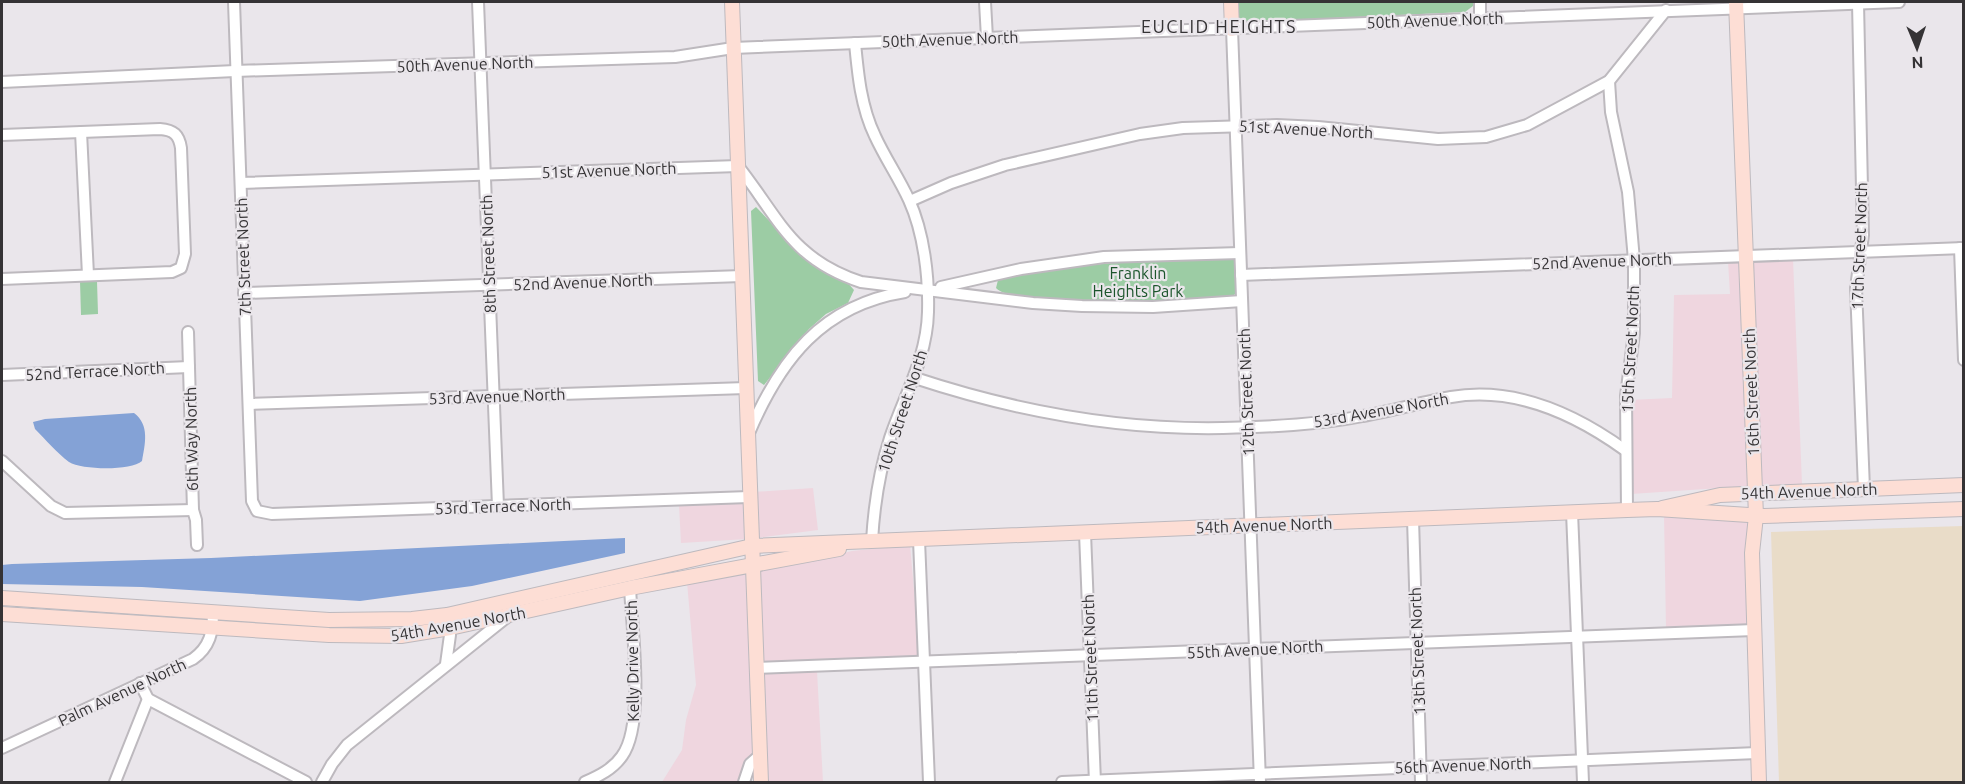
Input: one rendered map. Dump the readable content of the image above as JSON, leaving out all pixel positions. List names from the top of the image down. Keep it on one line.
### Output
{"streets":{"main road":["12th Street North","16th Street North","54th Avenue North"],"street":["50th Avenue North","51st Avenue North","17th Street North","8th Street North","7th Street North","52nd Avenue North","15th Street North","52nd Terrace North","53rd Avenue North","10th Street North","6th Way North","53rd Terrace North","55th Avenue North","13th Street North","11th Street North","Kelly Drive North","Palm Avenue North","56th Avenue North"]},"crossings":[["50th Avenue North","51st Avenue North"],["50th Avenue North","17th Street North"],["50th Avenue North","8th Street North"],["50th Avenue North","7th Street North"],["50th Avenue North","12th Street North"],["50th Avenue North","16th Street North"],["50th Avenue North","10th Street North"],["51st Avenue North","8th Street North"],["51st Avenue North","7th Street North"],["51st Avenue North","15th Street North"],["51st Avenue North","12th Street North"],["51st Avenue North","10th Street North"],["17th Street North","52nd Avenue North"],["17th Street North","54th Avenue North"],["8th Street North","52nd Avenue North"],["8th Street North","53rd Avenue North"],["8th Street North","53rd Terrace North"],["7th Street North","52nd Avenue North"],["7th Street North","53rd Avenue North"],["7th Street North","53rd Terrace North"],["52nd Avenue North","15th Street North"],["52nd Avenue North","12th Street North"],["52nd Avenue North","16th Street North"],["15th Street North","53rd Avenue North"],["15th Street North","54th Avenue North"],["52nd Terrace North","6th Way North"],["12th Street North","53rd Avenue North"],["12th Street North","54th Avenue North"],["12th Street North","55th Avenue North"],["12th Street North","56th Avenue North"],["16th Street North","54th Avenue North"],["16th Street North","55th Avenue North"],["16th Street North","56th Avenue North"],["53rd Avenue North","10th Street North"],["10th Street North","54th Avenue North"],["54th Avenue North","13th Street North"],["54th Avenue North","11th Street North"],["54th Avenue North","Kelly Drive North"],["54th Avenue North","Palm Avenue North"],["55th Avenue North","13th Street North"],["55th Avenue North","11th Street North"],["13th Street North","56th Avenue North"],["11th Street North","56th Avenue North"]],"districts":["EUCLID HEIGHTS"],"parks":["Franklin Heights Park"],"north":"bottom"}
